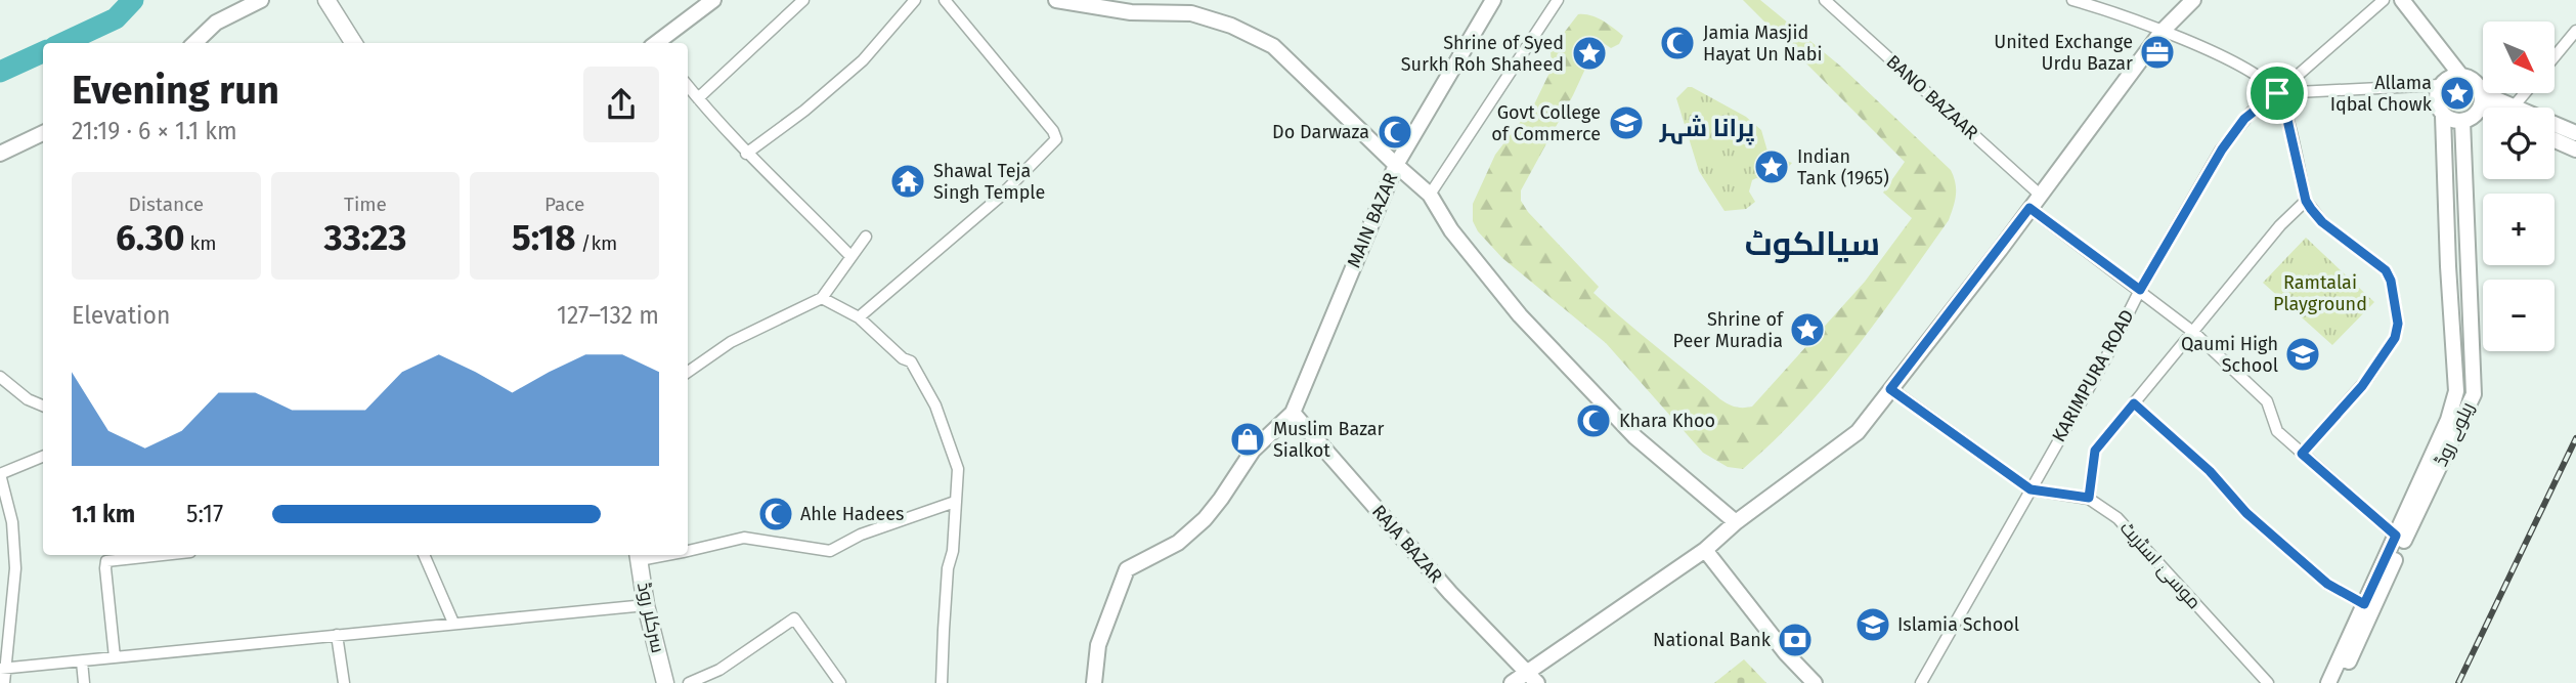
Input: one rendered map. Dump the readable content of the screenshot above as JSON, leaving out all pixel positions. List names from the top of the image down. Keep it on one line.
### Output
{"streets":{"main road":["سرکلر روڈ"],"street":["BANO BAZAAR","MAIN BAZAR","KARIMPURA ROAD","ریلوے روڈ","RAJA BAZAR","موسیٰ اسٹریٹ"]},"crossings":[["MAIN BAZAR","RAJA BAZAR"],["KARIMPURA ROAD","موسیٰ اسٹریٹ"]],"districts":["پرانا شہر","سیالکوٹ"],"parks":["Ramtalai Playground"],"places":{"mosque":["Jamia Masjid Hayat Un Nabi","Do Darwaza","Khara Khoo","Ahle Hadees"],"office":["United Exchange Urdu Bazar"],"place":["Shrine of Syed Surkh Roh Shaheed","Allama Iqbal Chowk","Indian Tank (1965)","Shrine of Peer Muradia"],"school or university":["Govt College of Commerce","Qaumi High School","Islamia School"],"temple":["Shawal Teja Singh Temple"],"shop":["Muslim Bazar Sialkot"],"bank":["National Bank"]},"north":"bottom right","page":{"map_buttons":["+","−"],"heading":["Evening run","21:19 · 6 × 1.1 km"],"stats":[["Distance","6.30 km"],["Time","33:23"],["Pace","5:18 /km"]],"chart":["Elevation","127–132 m"],"list":[{"name":"1.1 km","note":"5:17"}]}}
